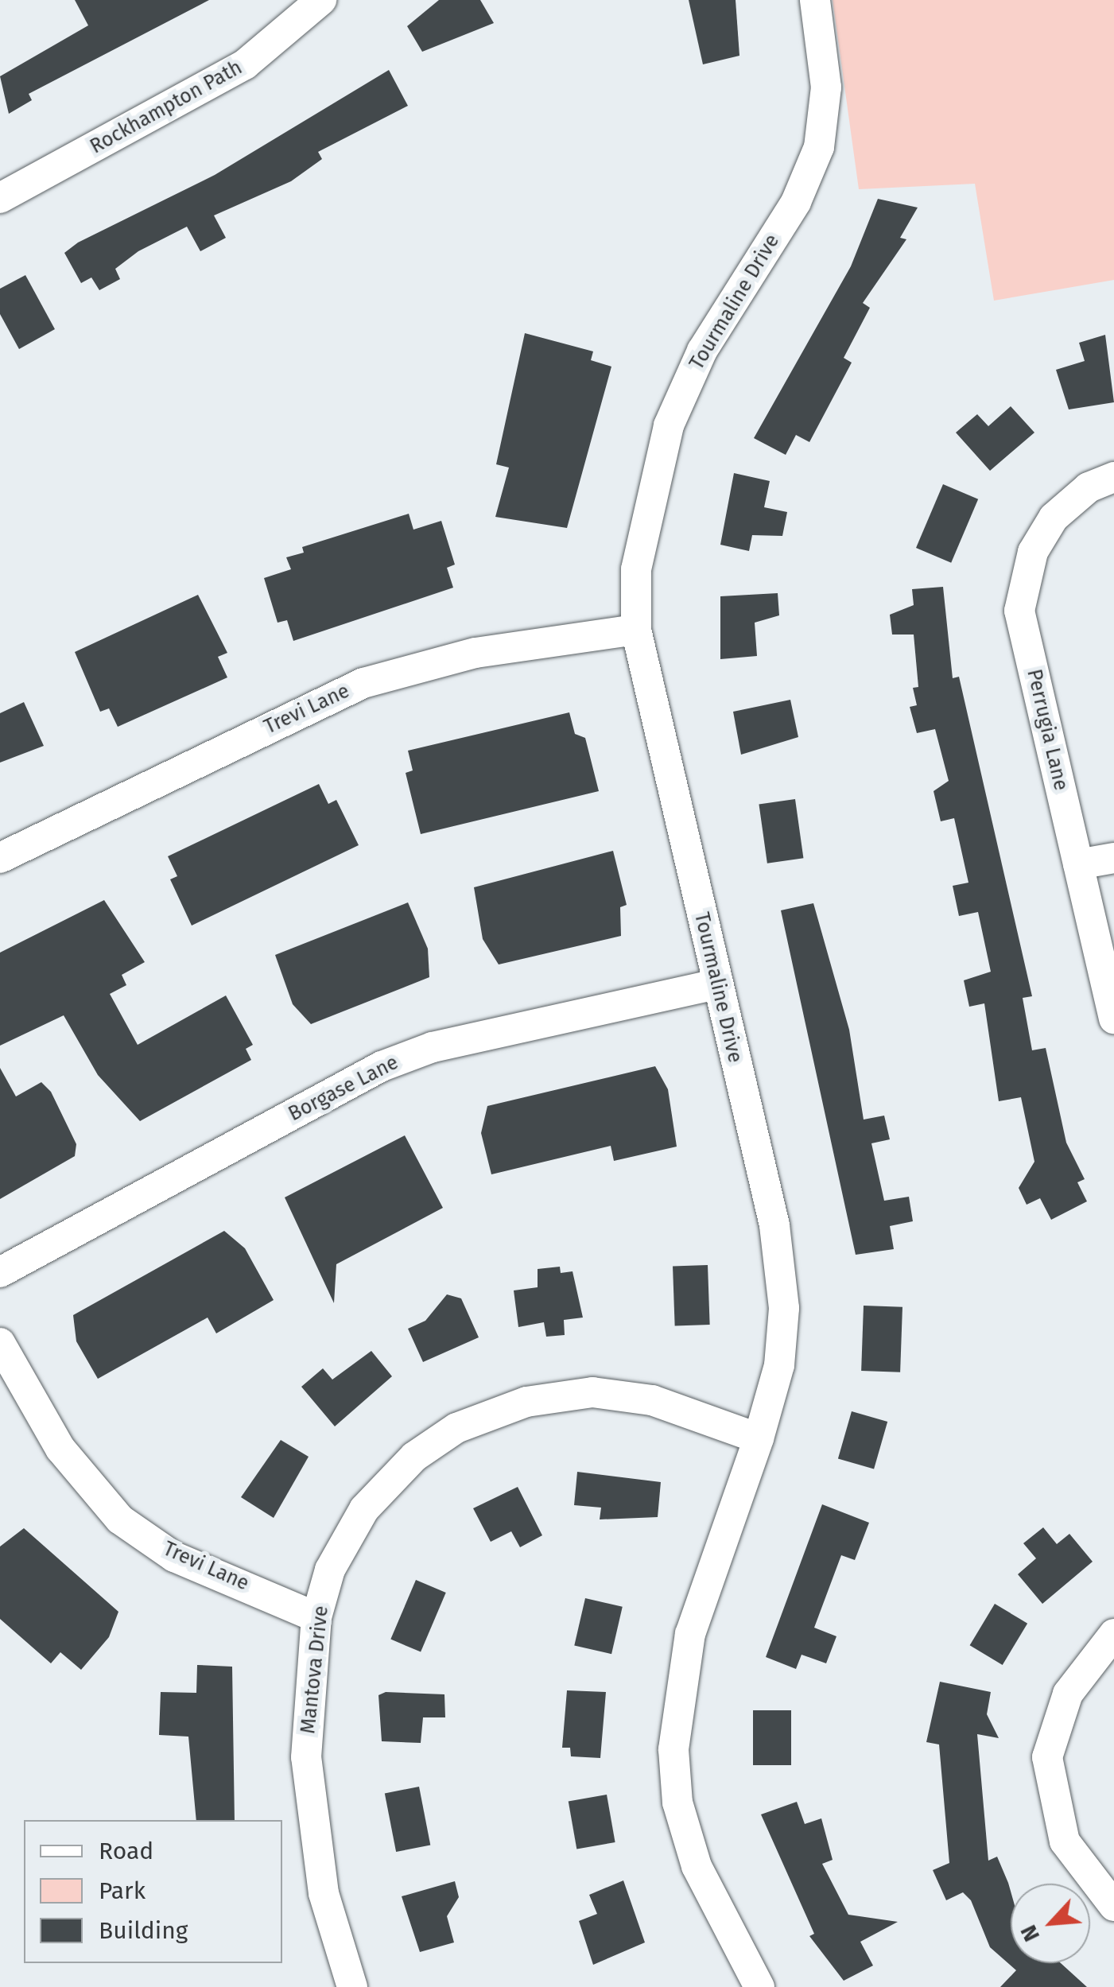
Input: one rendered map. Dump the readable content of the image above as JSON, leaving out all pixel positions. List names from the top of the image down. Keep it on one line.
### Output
{"streets":{"street":["Rockhampton Path","Tourmaline Drive","Trevi Lane","Perrugia Lane","Borgase Lane","Mantova Drive"]},"crossings":[["Tourmaline Drive","Trevi Lane"],["Tourmaline Drive","Borgase Lane"],["Tourmaline Drive","Mantova Drive"],["Trevi Lane","Mantova Drive"]],"legend":["Road","Park","Building"],"north":"bottom left"}
